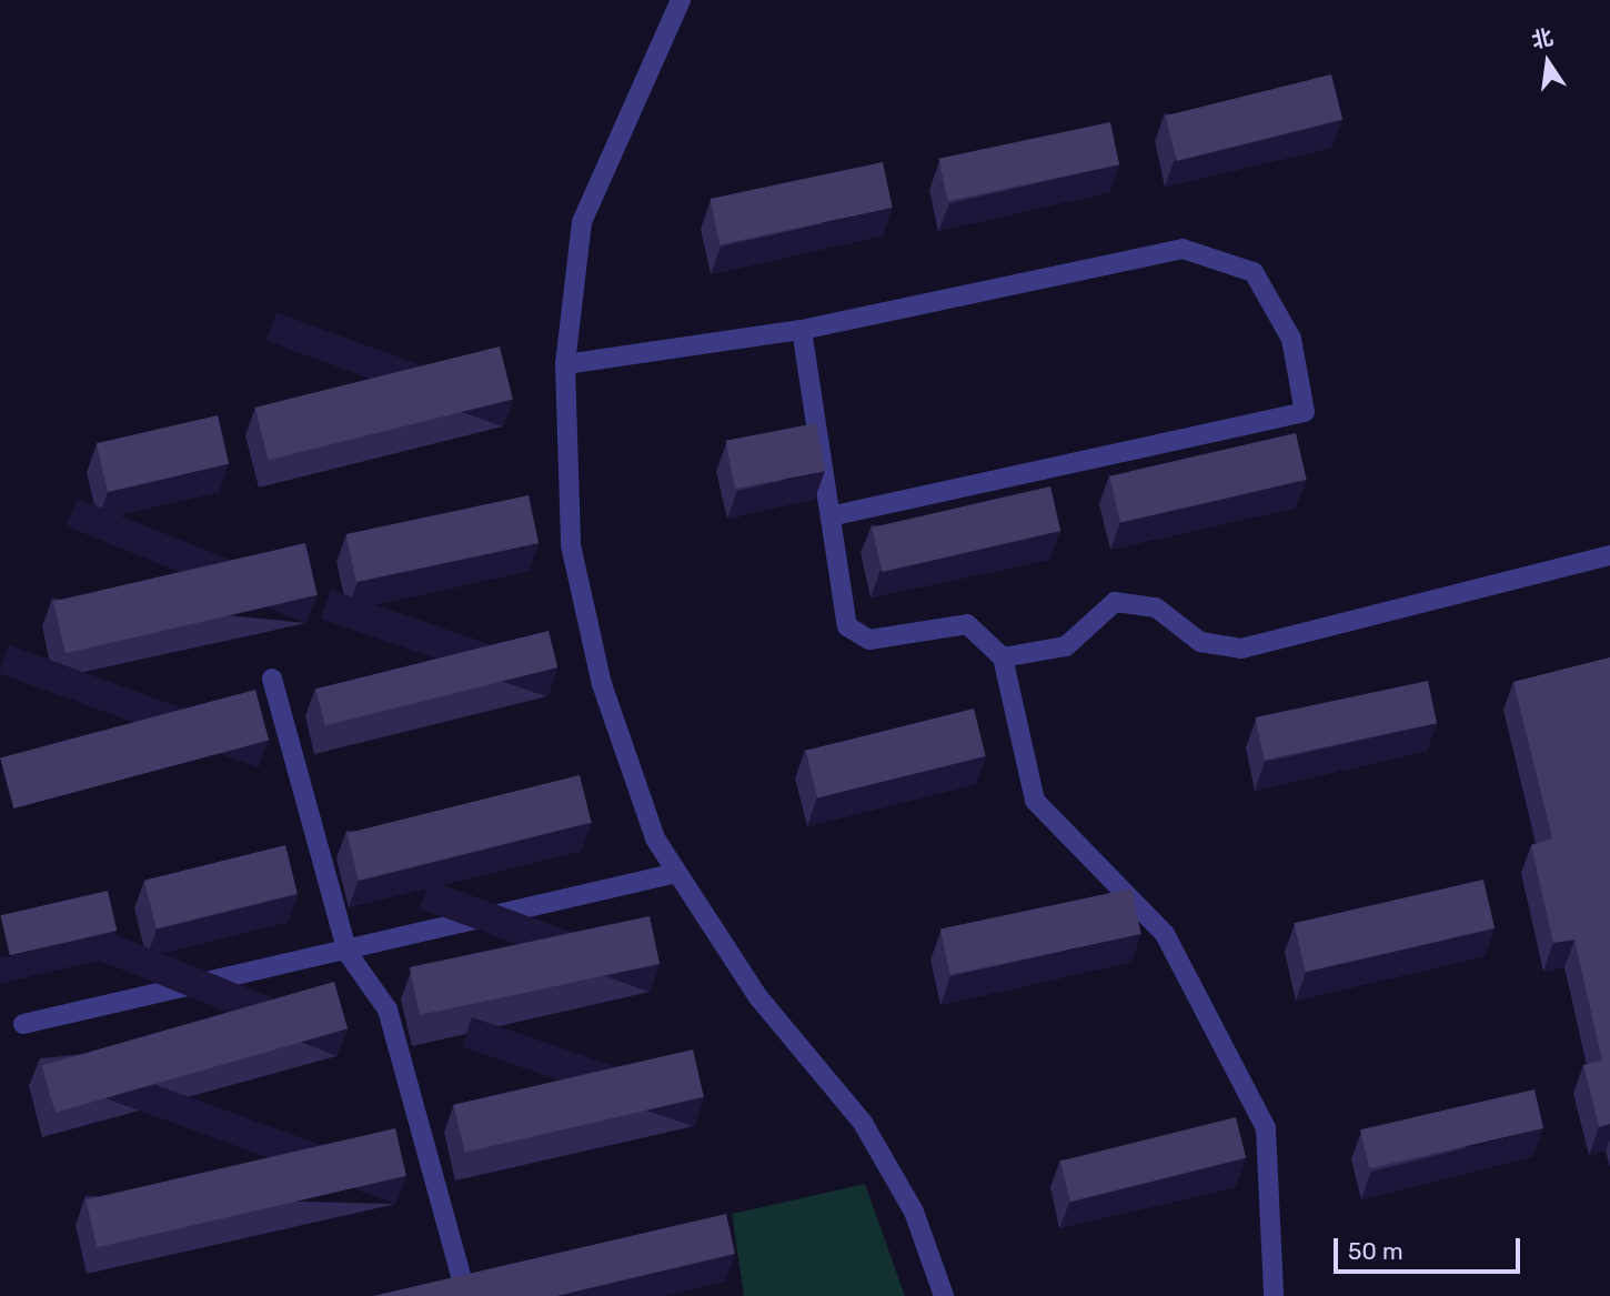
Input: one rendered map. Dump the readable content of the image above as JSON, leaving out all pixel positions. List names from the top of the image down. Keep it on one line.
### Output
{"scale_bar":"50 m","north":"top"}
